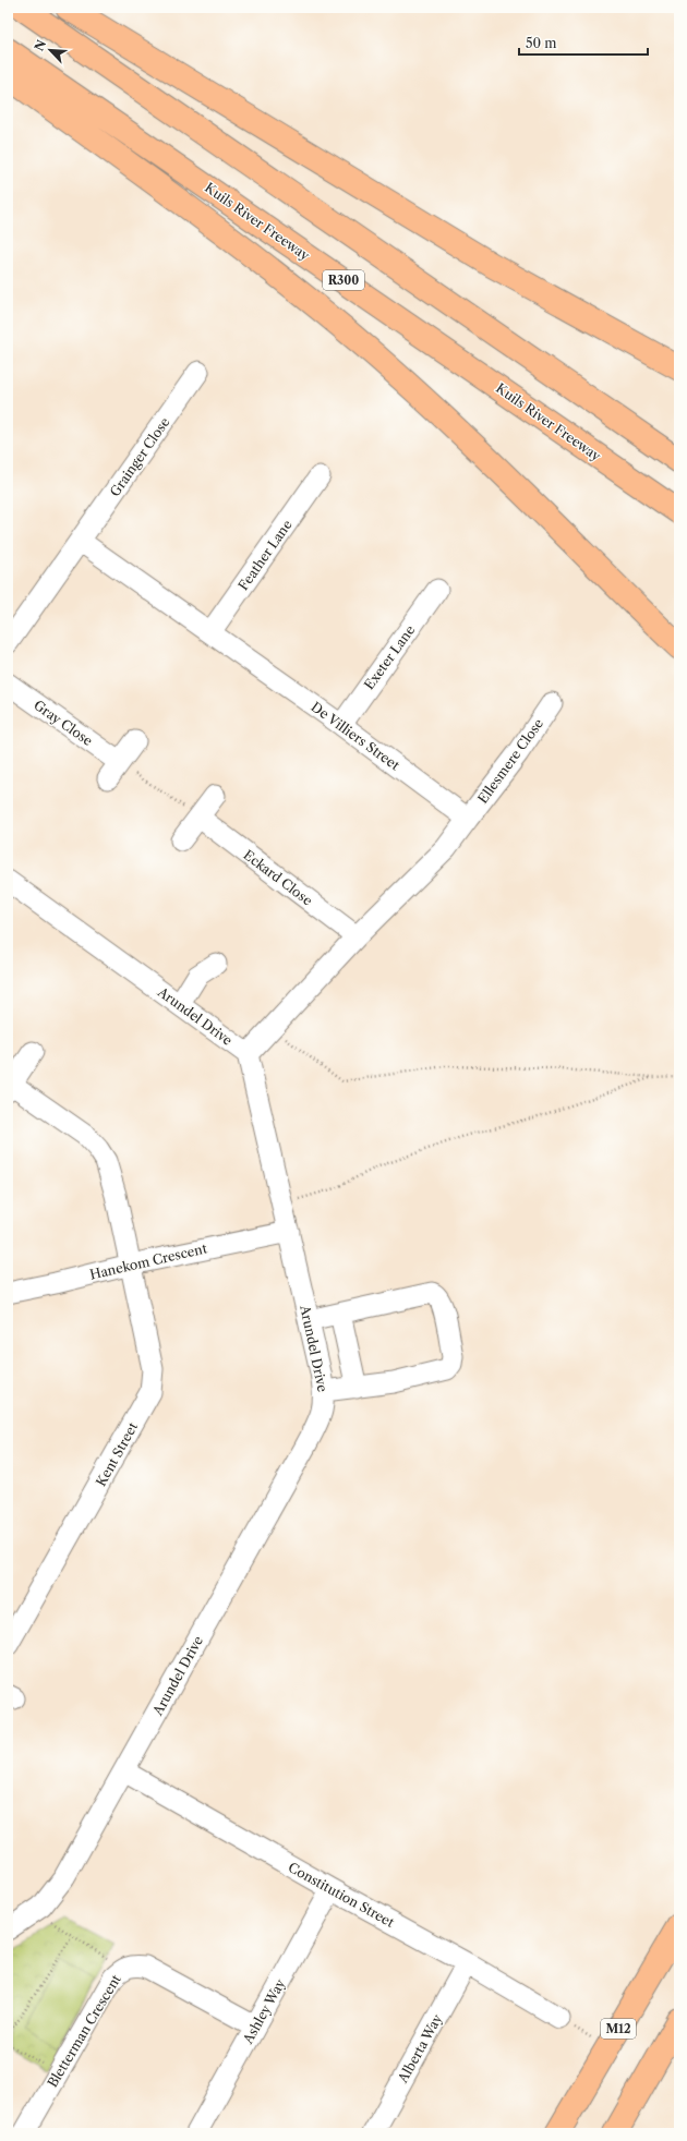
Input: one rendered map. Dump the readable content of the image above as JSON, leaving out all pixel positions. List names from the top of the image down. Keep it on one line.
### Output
{"streets":{"main road":["Kuils River Freeway","R300","M12"],"street":["Grainger Close","Feather Lane","Exeter Lane","Gray Close","De Villiers Street","Ellesmere Close","Eckard Close","Arundel Drive","Hanekom Crescent","Kent Street","Constitution Street","Ashley Way","Bletterman Crescent","Alberta Way"]},"crossings":[["Grainger Close","De Villiers Street"],["Feather Lane","De Villiers Street"],["Exeter Lane","De Villiers Street"],["De Villiers Street","Ellesmere Close"],["Arundel Drive","Hanekom Crescent"],["Arundel Drive","Constitution Street"],["Hanekom Crescent","Kent Street"],["Constitution Street","Ashley Way"],["Constitution Street","Alberta Way"],["Ashley Way","Bletterman Crescent"]],"scale_bar":"50 m","north":"top left"}
